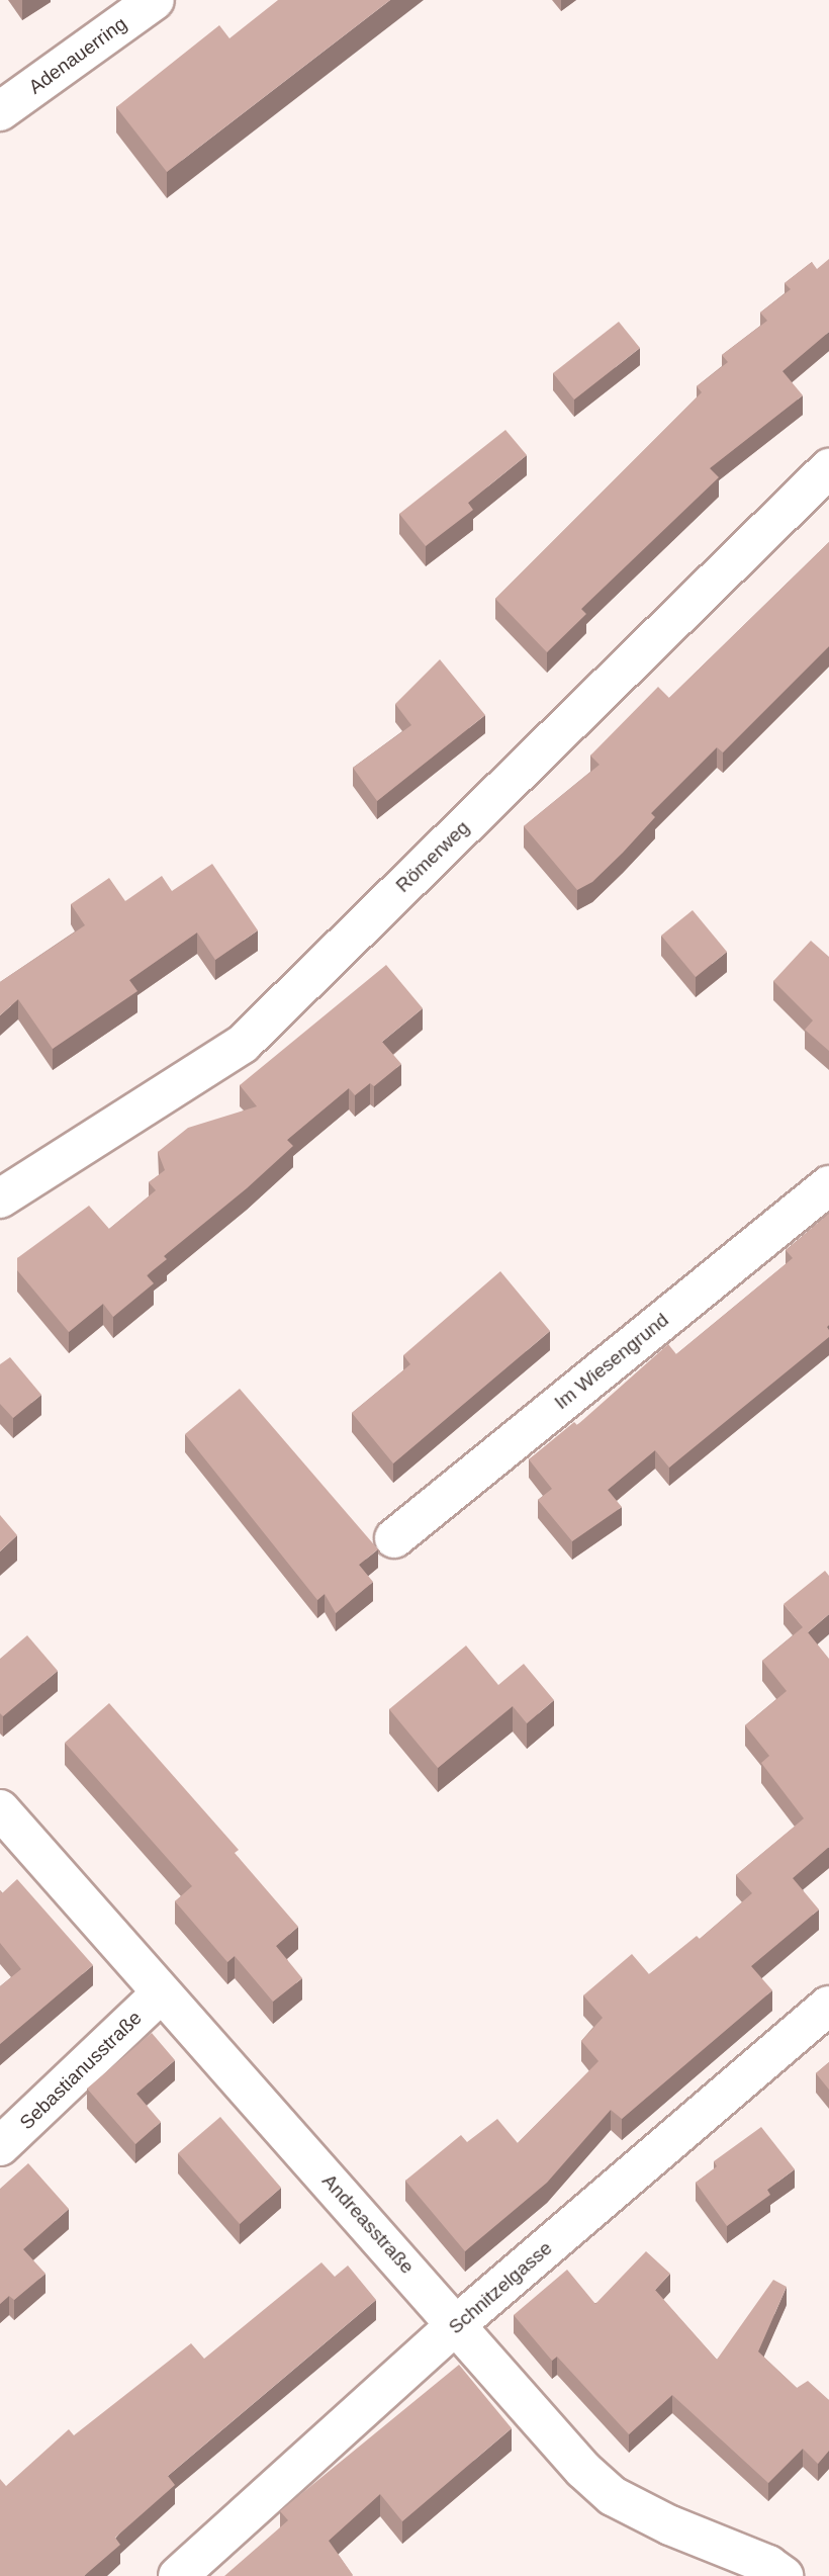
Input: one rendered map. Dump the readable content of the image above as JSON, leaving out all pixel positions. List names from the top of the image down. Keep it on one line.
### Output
{"streets":{"street":["Adenauerring","Römerweg","Im Wiesengrund","Sebastianusstraße","Andreasstraße","Schnitzelgasse"]},"crossings":[["Sebastianusstraße","Andreasstraße"],["Andreasstraße","Schnitzelgasse"]]}
